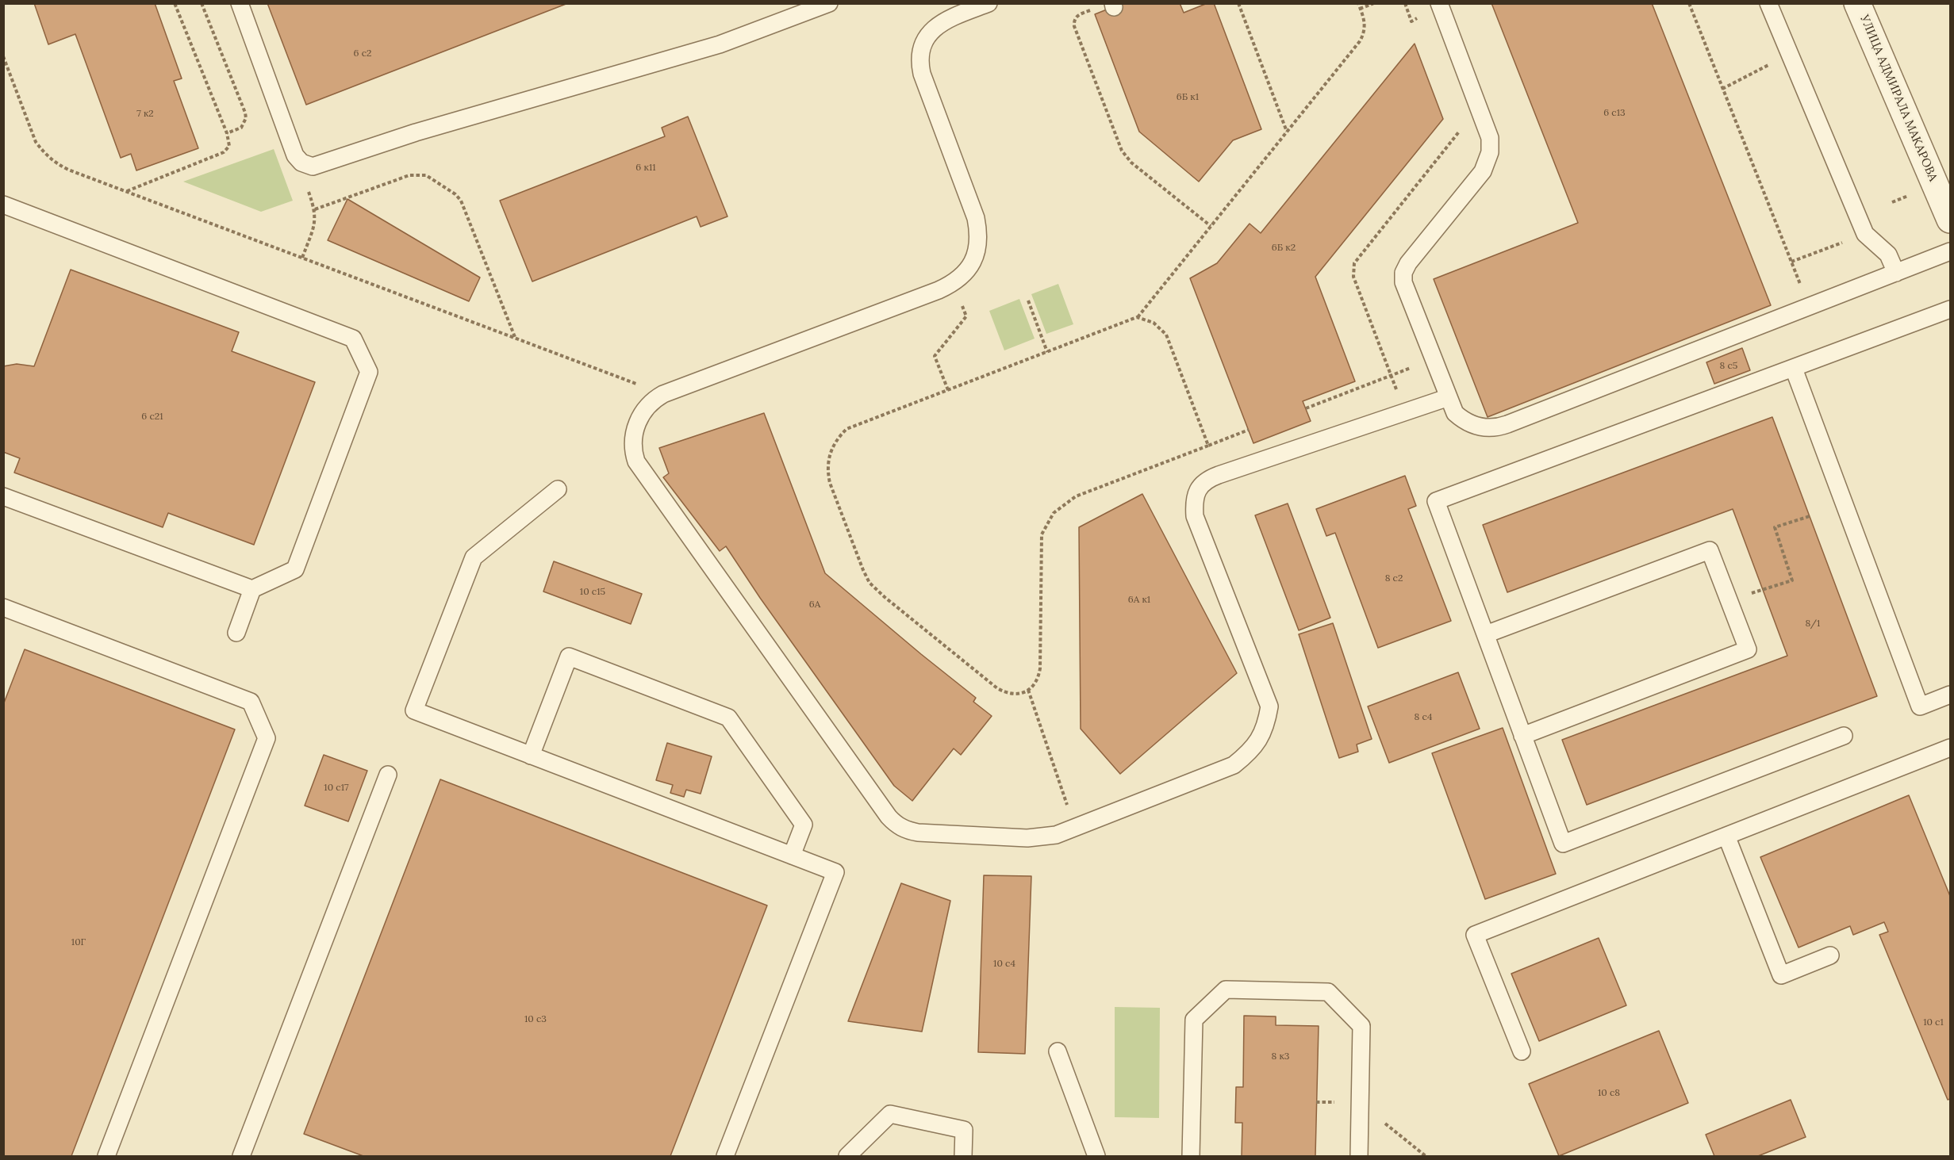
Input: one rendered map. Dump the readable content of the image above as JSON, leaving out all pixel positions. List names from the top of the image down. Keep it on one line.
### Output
{"streets":{"street":["УЛИЦА АДМИРАЛА МАКАРОВА"]},"house_numbers":["6 с2","6Б к1","6 с13","7 к2","6 к11","6Б к2","8 с5","6 с21","8 с2","10 с15","6А к1","6А","8/1","8 с4","10 с17","10Г","10 с4","10 с3","10 с1","8 к3","10 с8"]}
